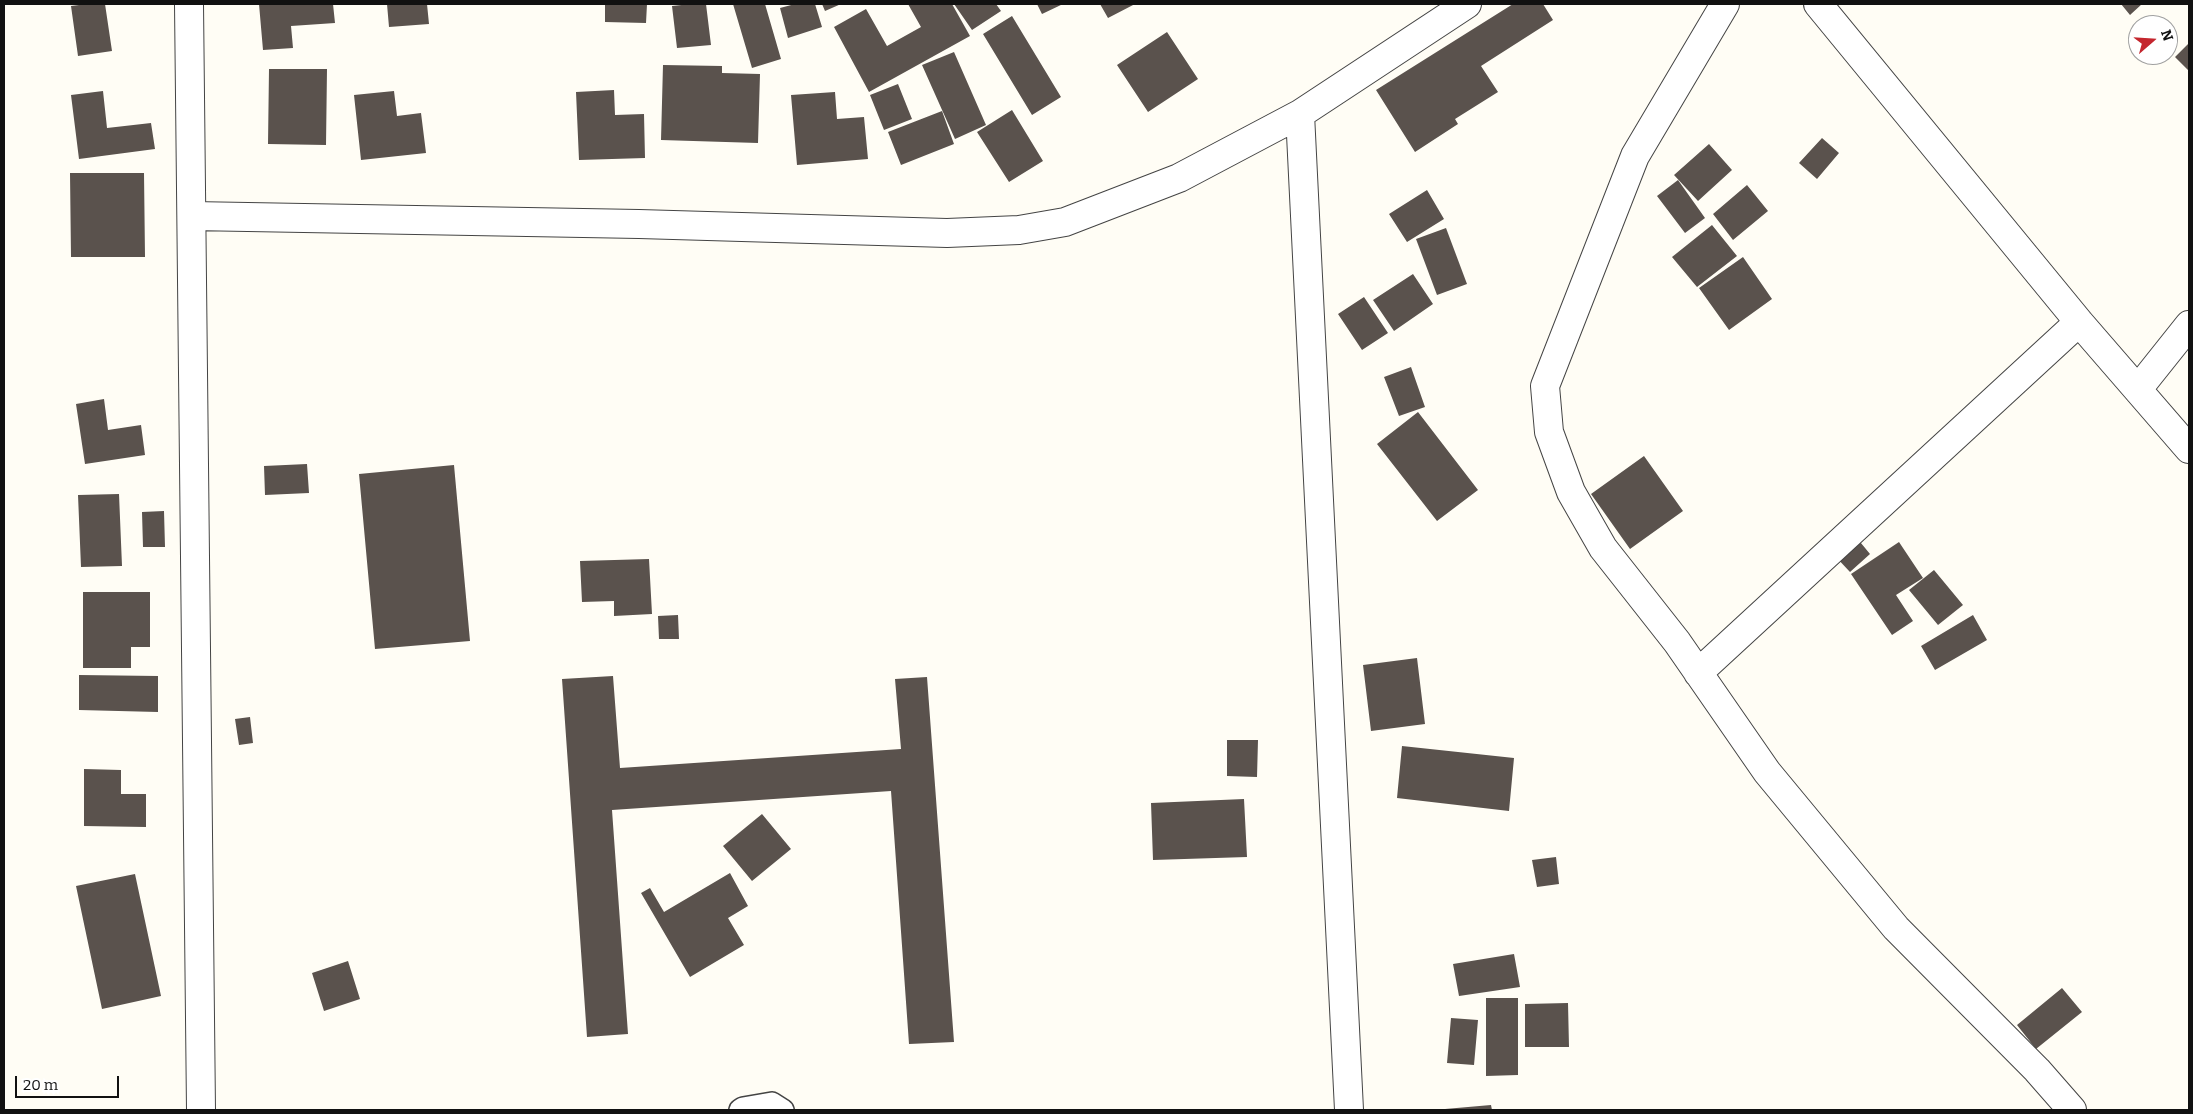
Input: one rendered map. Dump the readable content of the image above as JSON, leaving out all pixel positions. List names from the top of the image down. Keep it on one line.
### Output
{"scale_bar":"20 m","north":"right"}
